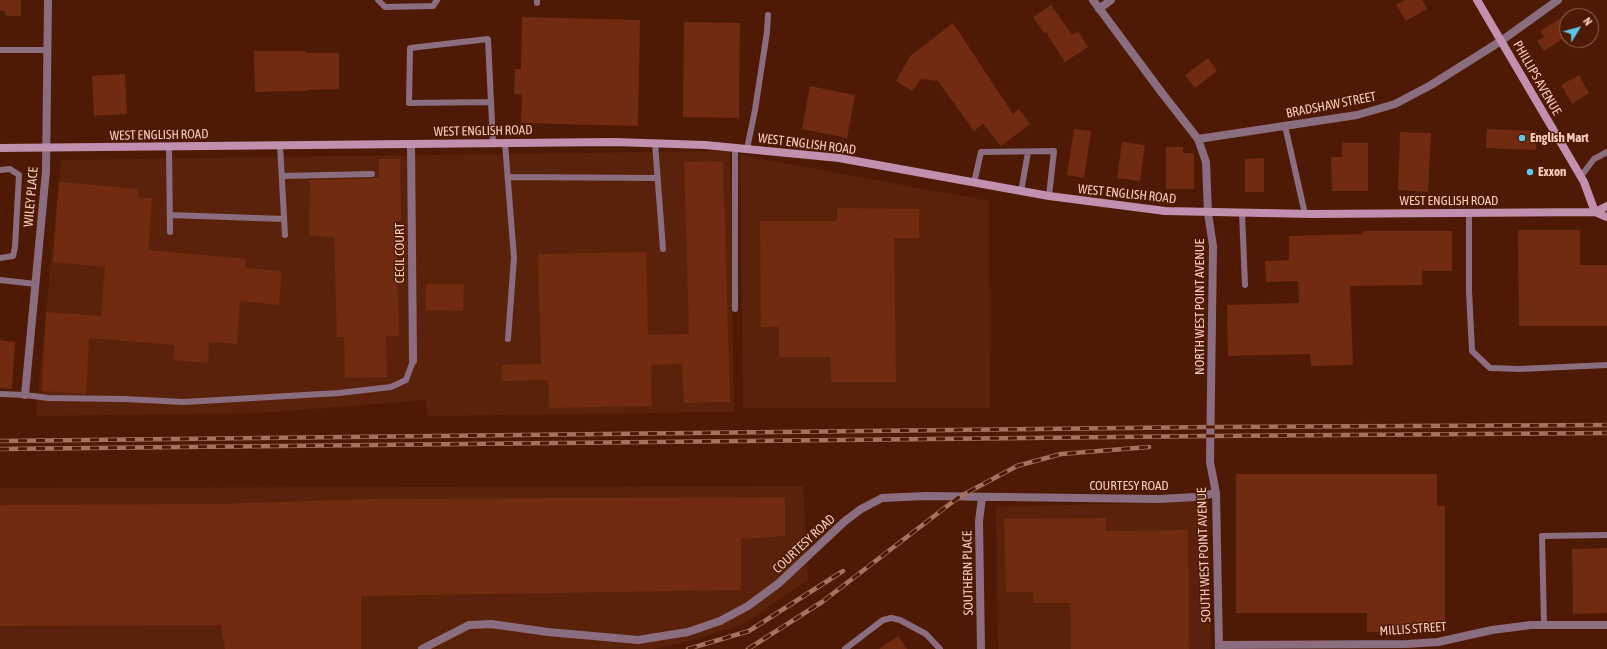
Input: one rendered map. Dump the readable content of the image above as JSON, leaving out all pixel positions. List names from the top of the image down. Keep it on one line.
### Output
{"streets":{"main road":["PHILLIPS AVENUE","WEST ENGLISH ROAD"],"street":["BRADSHAW STREET","WILEY PLACE","CECIL COURT","NORTH WEST POINT AVENUE","COURTESY ROAD","SOUTH WEST POINT AVENUE","SOUTHERN PLACE","MILLIS STREET"]},"crossings":[["PHILLIPS AVENUE","BRADSHAW STREET"],["PHILLIPS AVENUE","WEST ENGLISH ROAD"],["BRADSHAW STREET","NORTH WEST POINT AVENUE"],["WEST ENGLISH ROAD","WILEY PLACE"],["WEST ENGLISH ROAD","CECIL COURT"],["WEST ENGLISH ROAD","NORTH WEST POINT AVENUE"],["NORTH WEST POINT AVENUE","SOUTH WEST POINT AVENUE"],["COURTESY ROAD","SOUTH WEST POINT AVENUE"],["COURTESY ROAD","SOUTHERN PLACE"],["SOUTH WEST POINT AVENUE","MILLIS STREET"]],"places":["English Mart","Exxon"],"north":"top right"}
